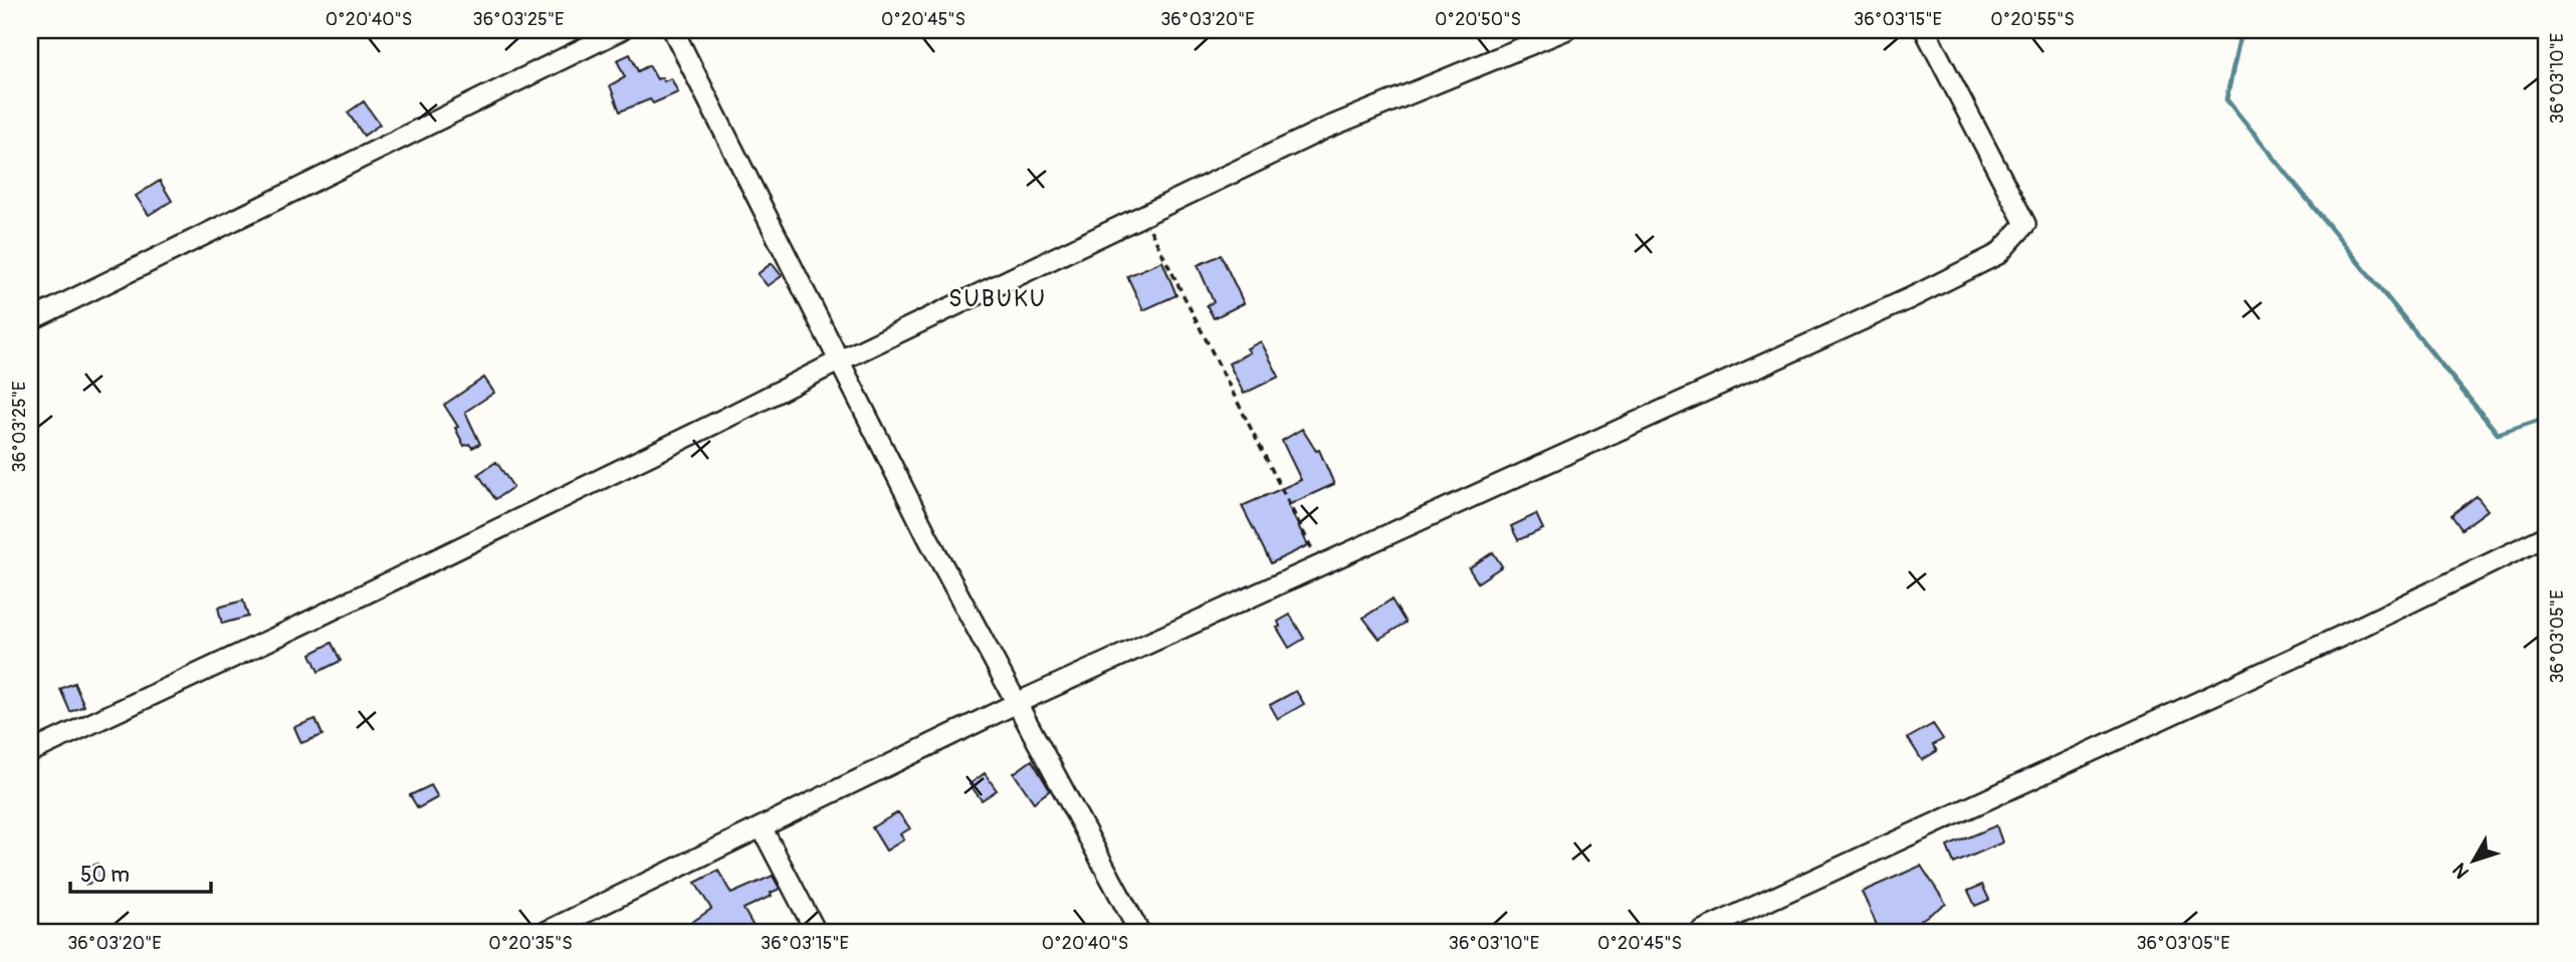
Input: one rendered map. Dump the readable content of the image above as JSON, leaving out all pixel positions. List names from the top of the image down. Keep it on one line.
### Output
{"districts":["SUBUKU"],"scale_bar":"50 m","north":"bottom left","coordinates":["0°20'40\"S","36°03'25\"E","0°20'45\"S","36°03'20\"E","0°20'50\"S","36°03'15\"E","0°20'55\"S","36°03'10\"E","36°03'05\"E","0°20'35\"S"]}
